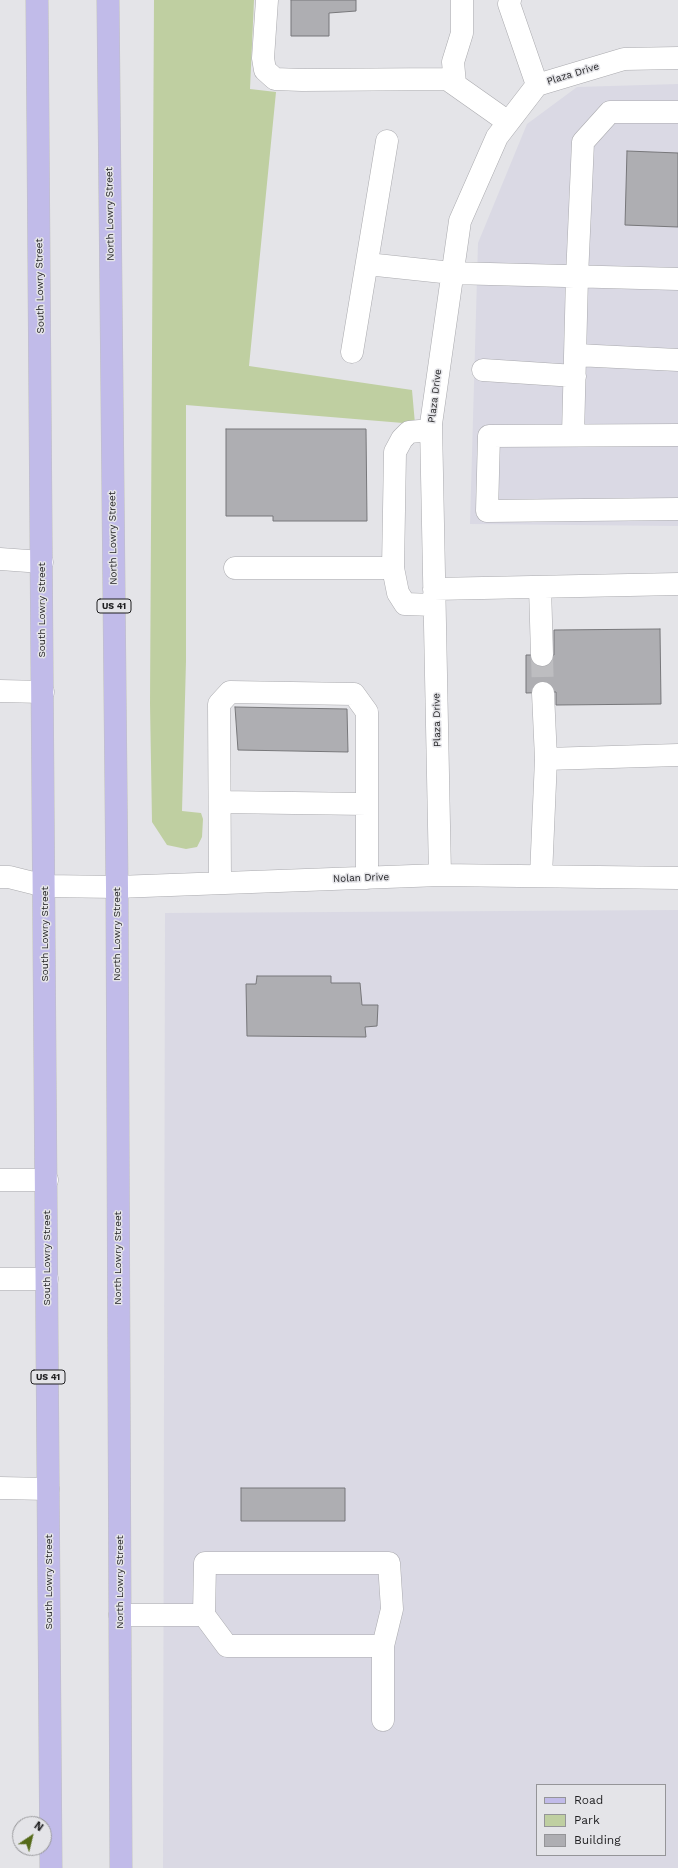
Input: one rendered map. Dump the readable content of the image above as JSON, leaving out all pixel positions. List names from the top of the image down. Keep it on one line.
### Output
{"streets":{"main road":["North Lowry Street","South Lowry Street","US 41"],"street":["Plaza Drive","Nolan Drive"]},"crossings":[["Plaza Drive","Nolan Drive"],["North Lowry Street","Nolan Drive"],["South Lowry Street","Nolan Drive"]],"legend":["Road","Park","Building"],"north":"top right"}
